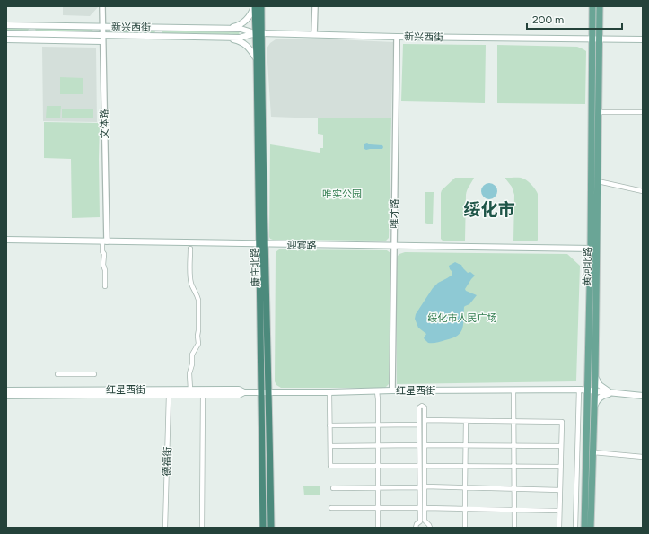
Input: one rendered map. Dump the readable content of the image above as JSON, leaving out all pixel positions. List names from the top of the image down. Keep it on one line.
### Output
{"streets":{"highway":["康庄北路"],"main road":["新兴西街","迎宾路","黄河北路","红星西街"],"street":["文体路","唯才路","德福街"]},"crossings":[["新兴西街","文体路"],["新兴西街","唯才路"],["新兴西街","黄河北路"],["新兴西街","康庄北路"],["文体路","迎宾路"],["唯才路","迎宾路"],["唯才路","红星西街"],["迎宾路","黄河北路"],["迎宾路","康庄北路"],["黄河北路","红星西街"],["康庄北路","红星西街"],["红星西街","德福街"]],"districts":["绥化市"],"parks":["唯实公园","绥化市人民广场"],"scale_bar":"200 m"}
